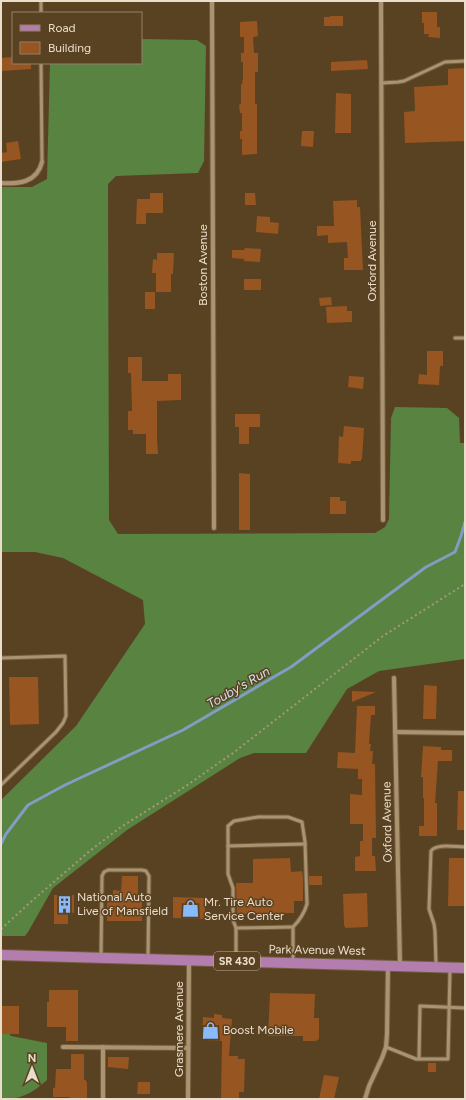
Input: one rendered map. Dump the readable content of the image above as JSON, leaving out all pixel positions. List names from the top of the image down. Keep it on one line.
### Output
{"streets":{"main road":["Park Avenue West","SR 430"],"street":["Oxford Avenue","Boston Avenue","Grasmere Avenue"]},"crossings":[["Oxford Avenue","Park Avenue West"],["Park Avenue West","Grasmere Avenue"]],"water":["Touby's Run"],"places":{"building":["National Auto Live of Mansfield"],"shop":["Mr. Tire Auto Service Center","Boost Mobile"]},"legend":["Road","Building"],"north":"top"}
